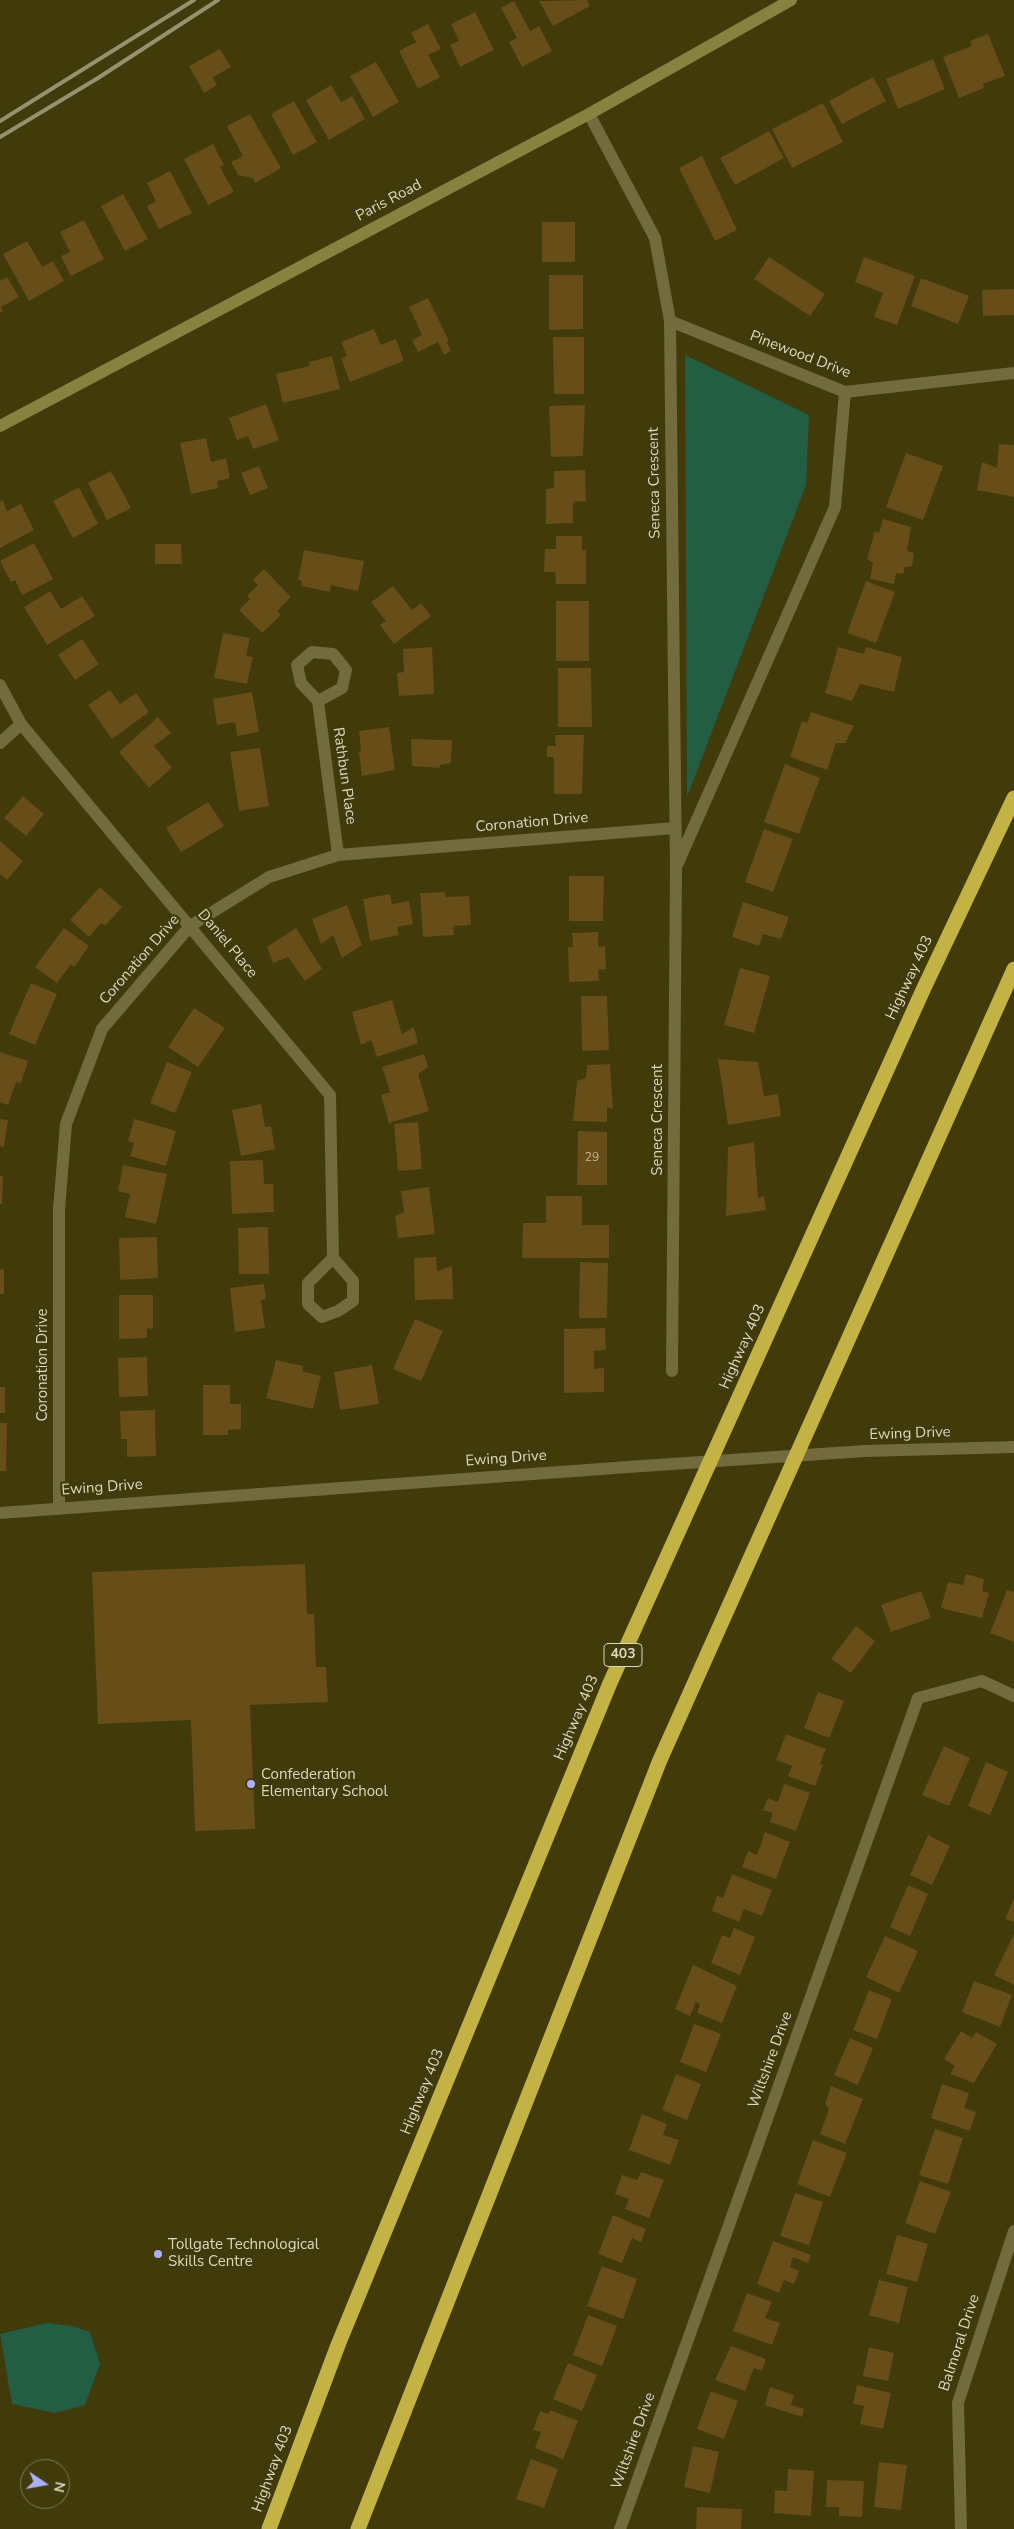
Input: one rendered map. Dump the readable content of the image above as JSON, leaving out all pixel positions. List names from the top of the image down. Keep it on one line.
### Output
{"streets":{"highway":["Highway 403","403"],"main road":["Paris Road"],"street":["Pinewood Drive","Seneca Crescent","Rathbun Place","Coronation Drive","Daniel Place","Ewing Drive","Wiltshire Drive","Balmoral Drive"]},"crossings":[["Paris Road","Seneca Crescent"],["Pinewood Drive","Seneca Crescent"],["Seneca Crescent","Coronation Drive"],["Rathbun Place","Coronation Drive"],["Coronation Drive","Daniel Place"],["Coronation Drive","Ewing Drive"]],"places":["Confederation Elementary School","Tollgate Technological Skills Centre"],"house_numbers":["29"],"north":"right"}
